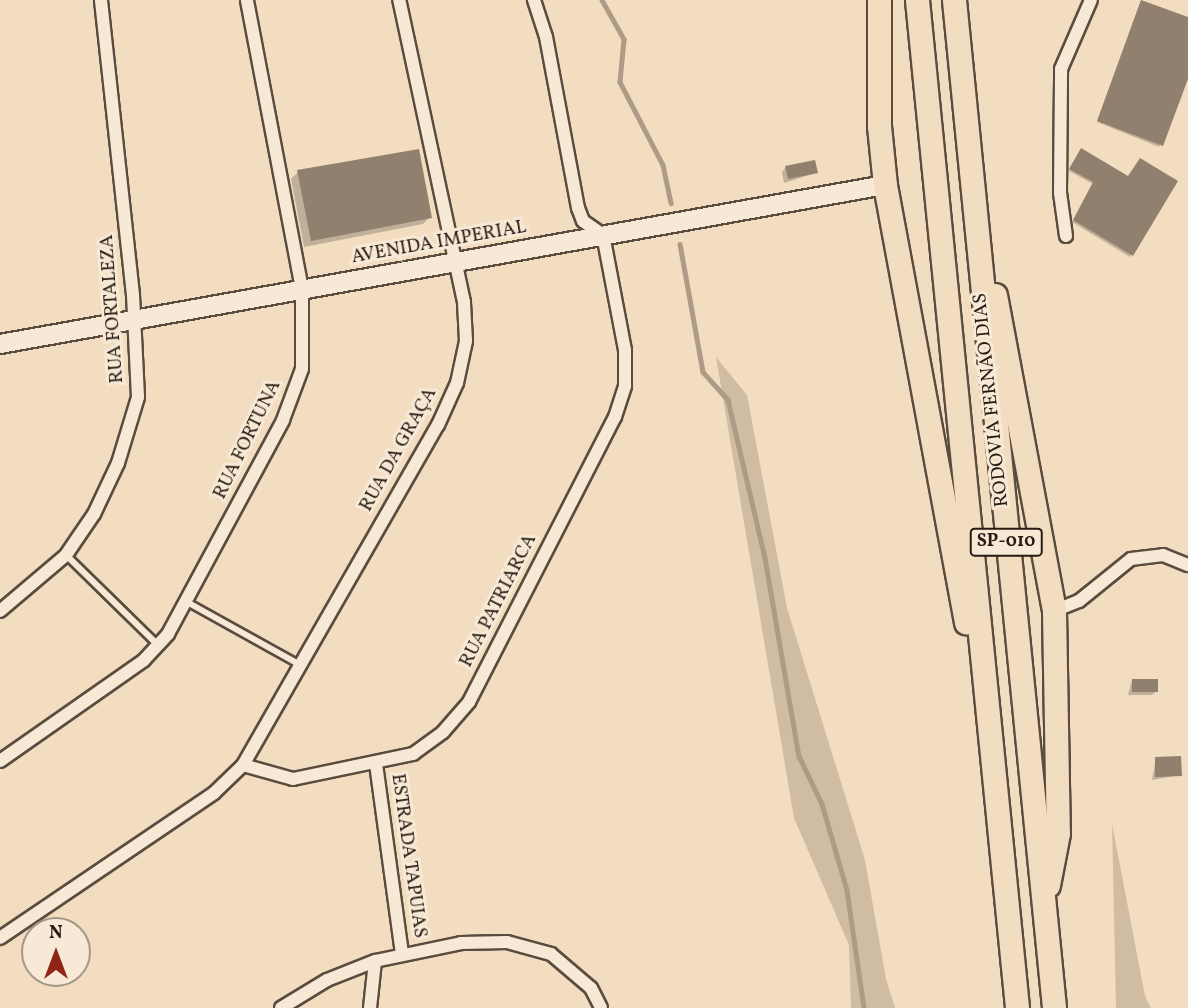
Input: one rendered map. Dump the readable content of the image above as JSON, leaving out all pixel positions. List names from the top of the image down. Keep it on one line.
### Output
{"streets":{"highway":["RODOVIA FERNÃO DIAS","SP-010"],"main road":["AVENIDA IMPERIAL"],"street":["RUA FORTALEZA","RUA FORTUNA","RUA DA GRAÇA","RUA PATRIARCA","ESTRADA TAPUIAS"]},"crossings":[["AVENIDA IMPERIAL","RUA FORTALEZA"],["AVENIDA IMPERIAL","RUA FORTUNA"],["AVENIDA IMPERIAL","RUA DA GRAÇA"],["AVENIDA IMPERIAL","RUA PATRIARCA"],["RUA DA GRAÇA","RUA PATRIARCA"],["RUA PATRIARCA","ESTRADA TAPUIAS"]],"north":"top"}
